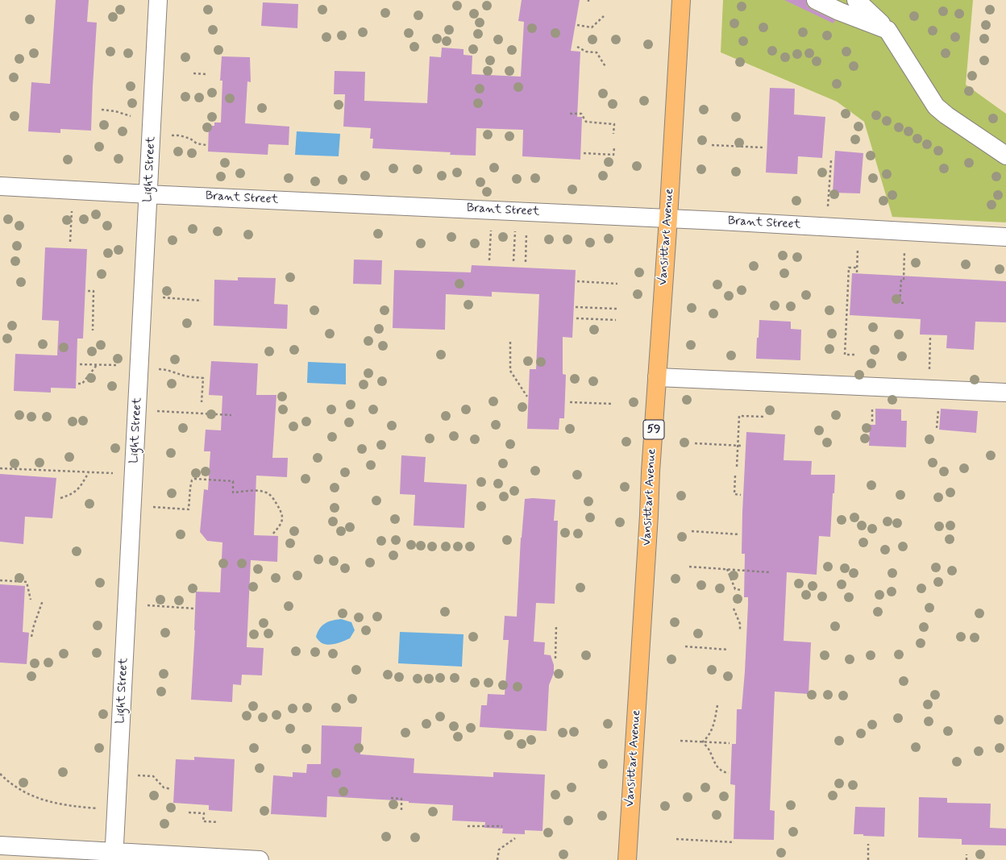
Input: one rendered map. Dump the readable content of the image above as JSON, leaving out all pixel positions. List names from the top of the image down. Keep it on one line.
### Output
{"streets":{"main road":["Vansittart Avenue","59"],"street":["Light Street","Brant Street"]},"crossings":[["Light Street","Brant Street"],["Brant Street","Vansittart Avenue"]]}
